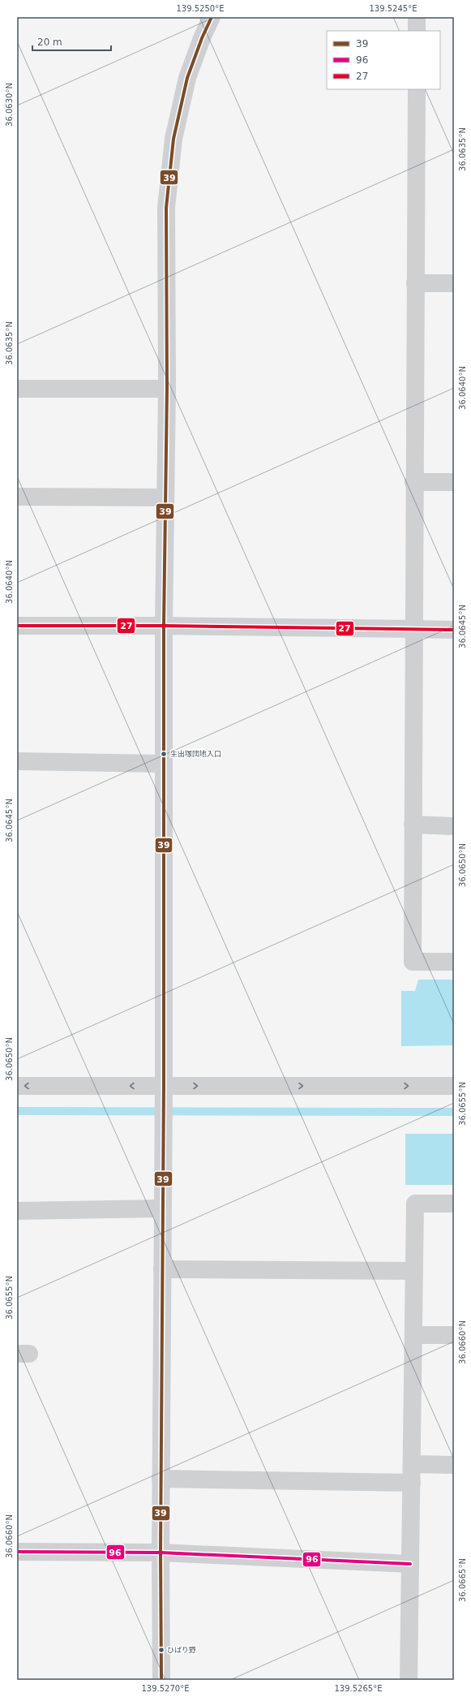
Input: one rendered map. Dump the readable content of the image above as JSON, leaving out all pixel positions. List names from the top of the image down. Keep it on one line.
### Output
{"places":["生出塚団地入口","ひばり野"],"lines":["transit line 39","transit line 27","transit line 96"],"legend":["39","96","27"],"scale_bar":"20 m","coordinates":["139.5250°E","139.5245°E","36.0630°N","36.0635°N","36.0640°N","36.0645°N","36.0650°N","36.0655°N","36.0660°N","36.0665°N","139.5270°E","139.5265°E"]}
